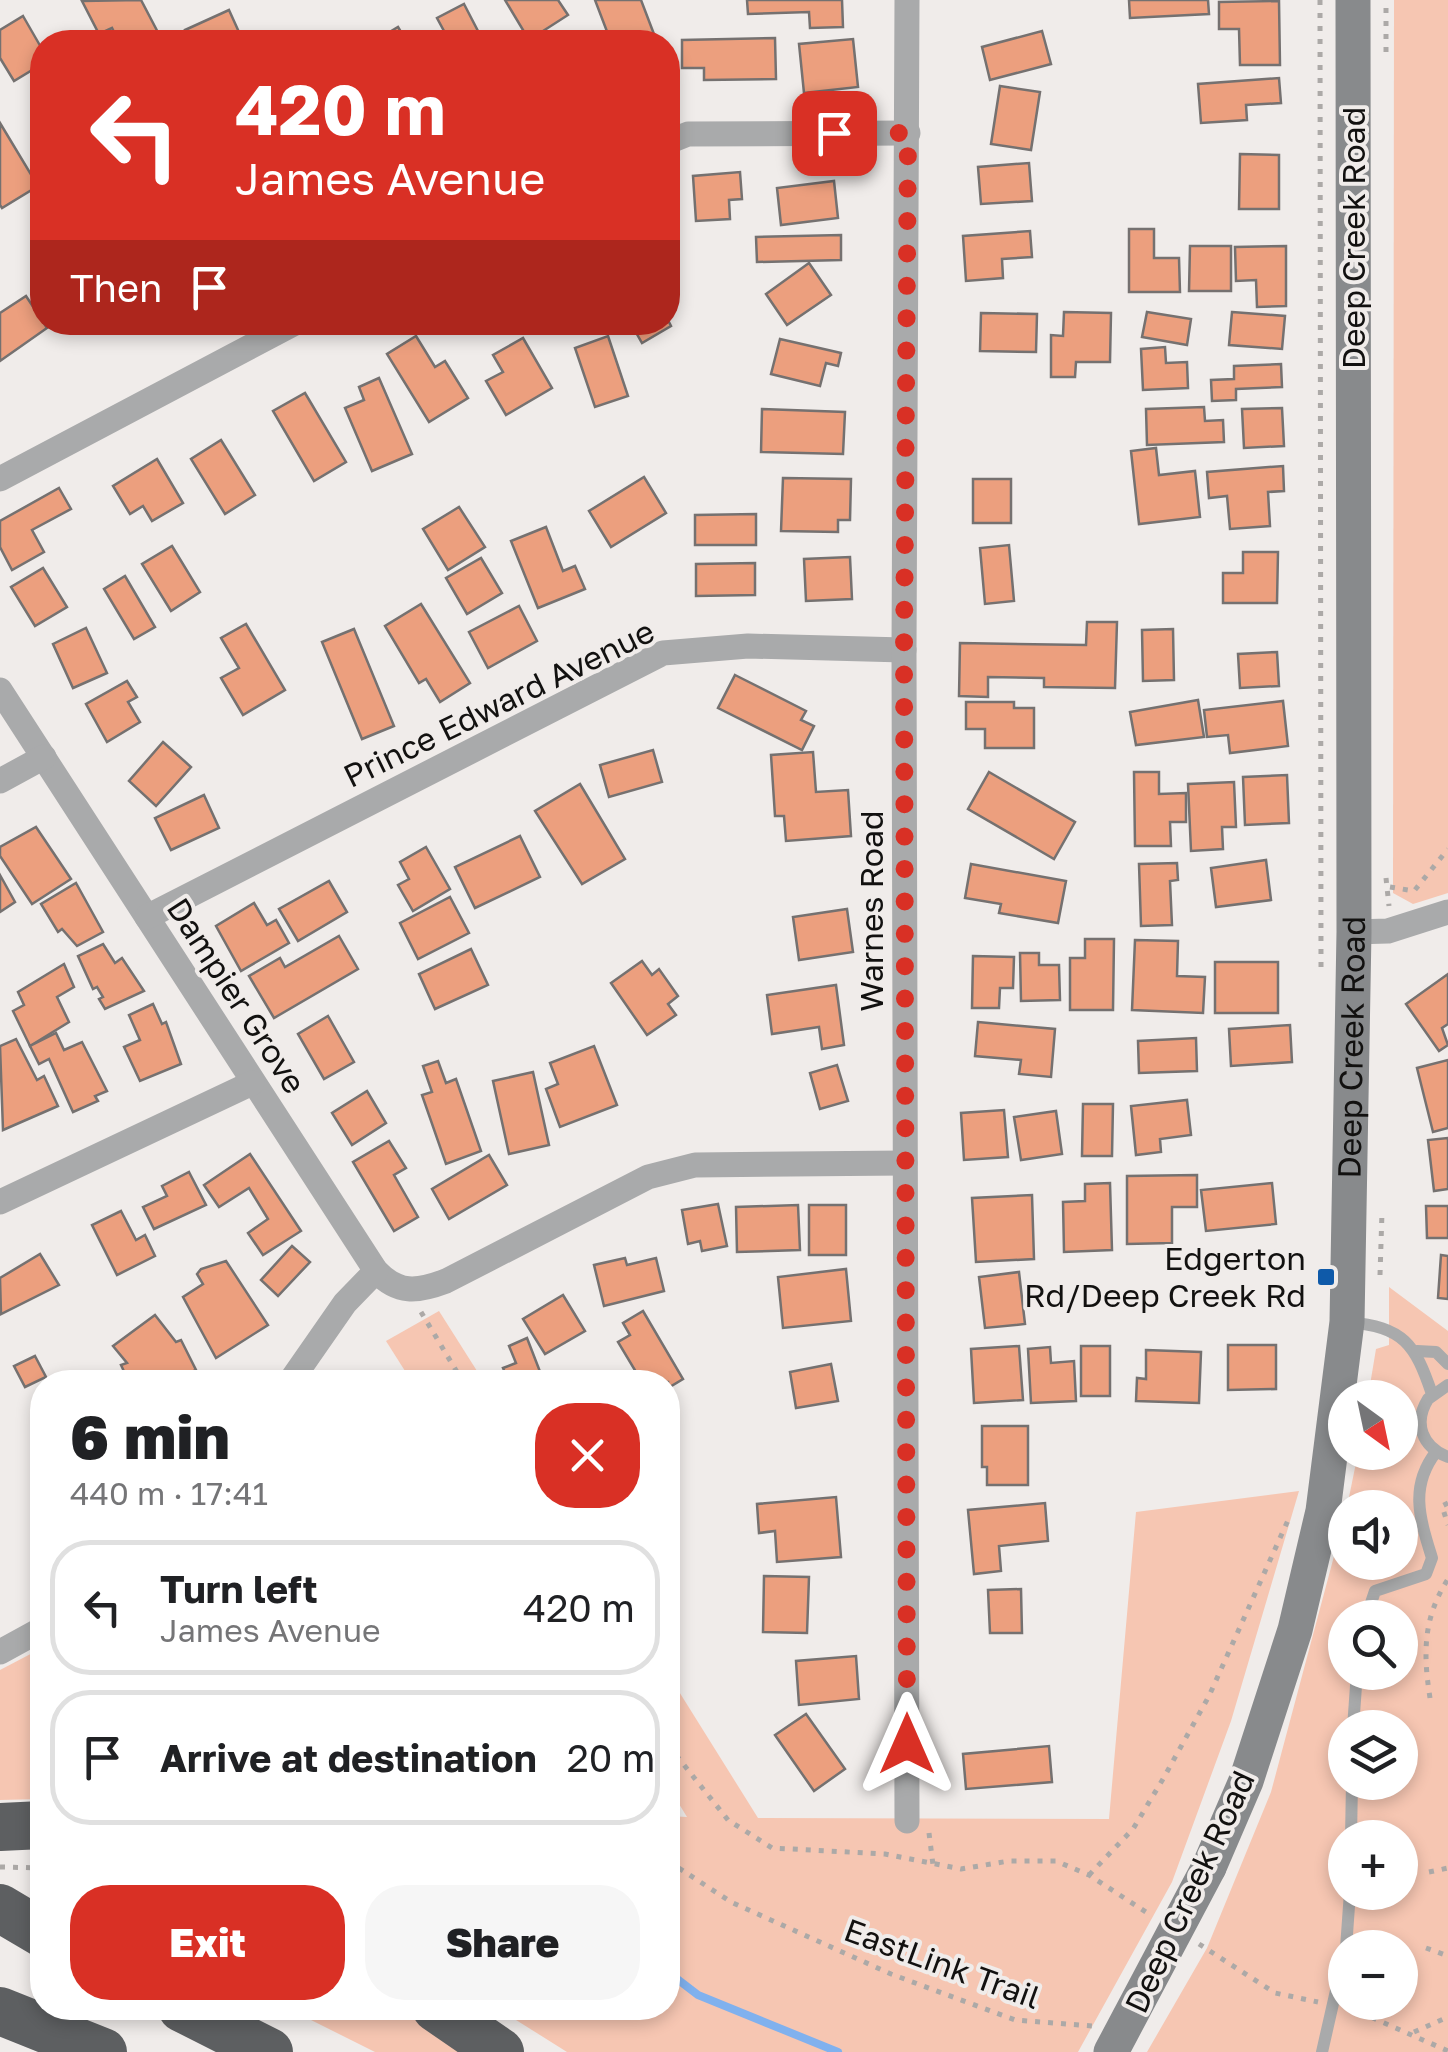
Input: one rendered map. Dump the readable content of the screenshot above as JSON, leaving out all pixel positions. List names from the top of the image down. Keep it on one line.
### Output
{"streets":{"main road":["Deep Creek Road"],"street":["Prince Edward Avenue","Warnes Road","Dampier Grove"],"path":["EastLink Trail"]},"crossings":[["Deep Creek Road","EastLink Trail"],["Prince Edward Avenue","Warnes Road"],["Prince Edward Avenue","Dampier Grove"]],"places":{"transit":["Edgerton Rd/Deep Creek Rd"]},"north":"bottom right","page":{"turn":["420 m","James Avenue"],"then":"Then","heading":["6 min","440 m · 17:41"],"map_buttons":["+","−"],"list":[{"name":"Turn left","note":"James Avenue","value":"420 m"},{"name":"Arrive at destination","value":"20 m"}],"buttons":["Exit","Share"]}}
